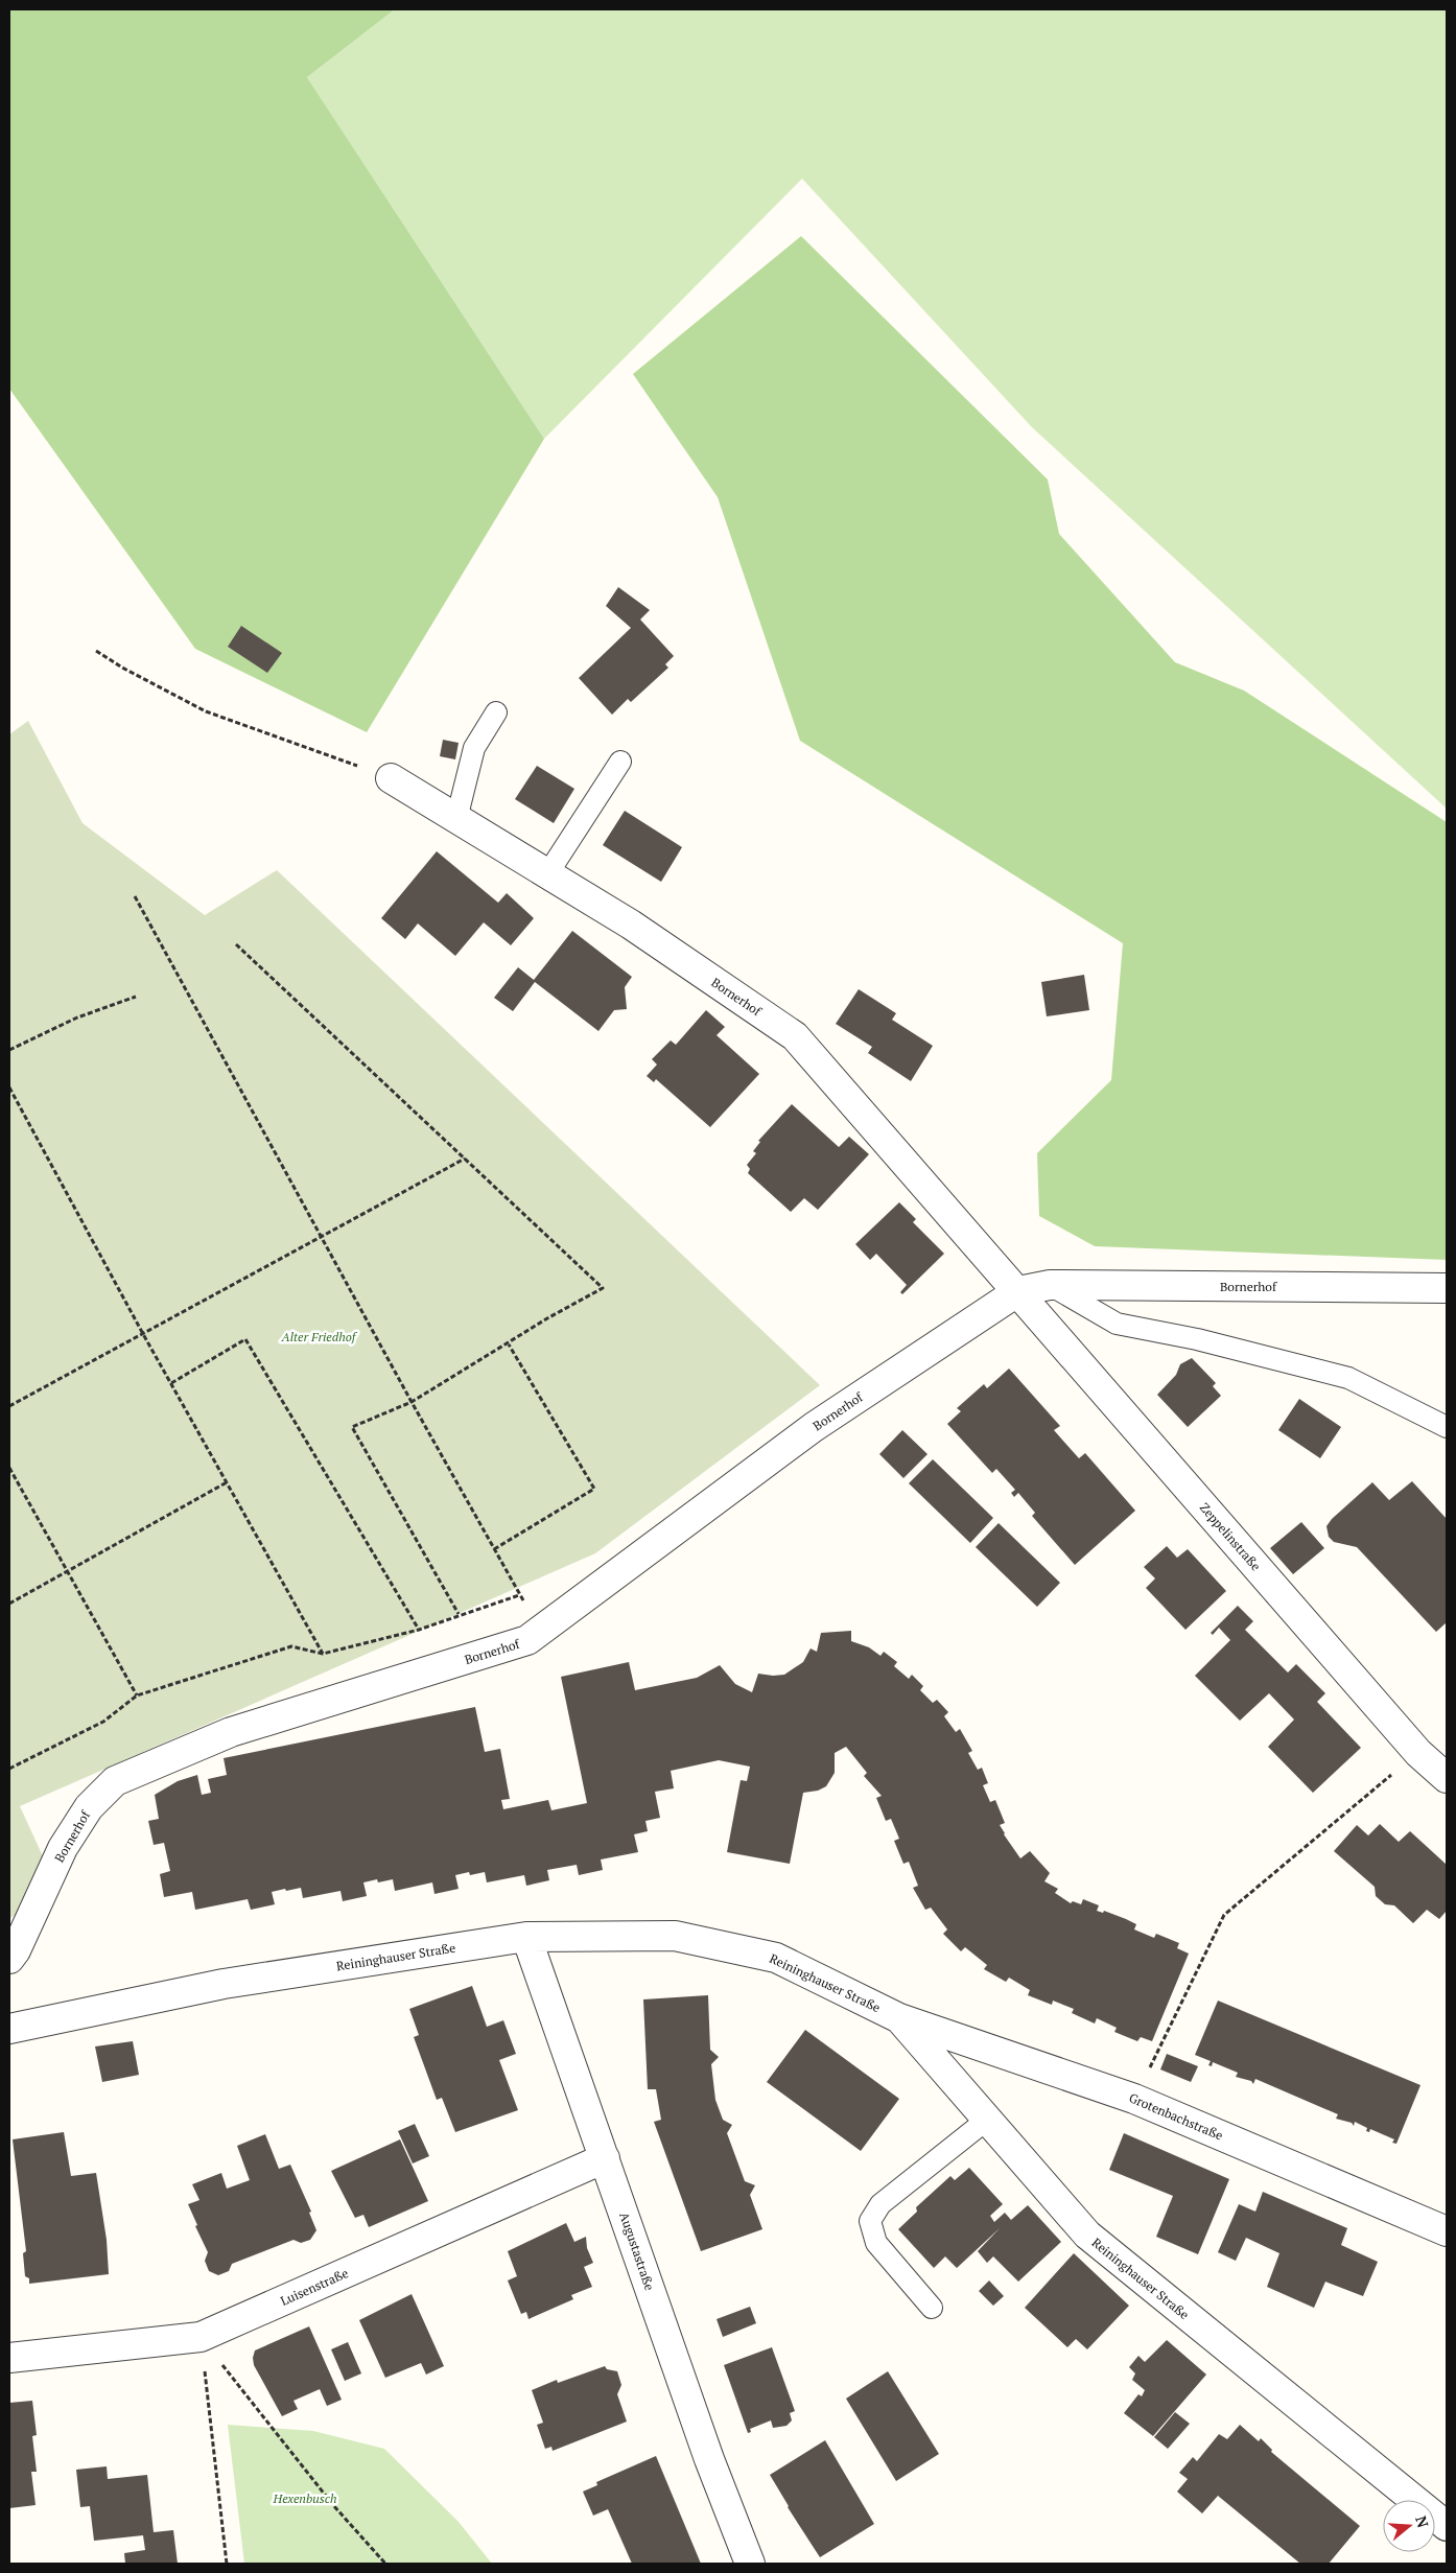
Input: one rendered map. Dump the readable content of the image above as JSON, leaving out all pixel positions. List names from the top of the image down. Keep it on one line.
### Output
{"streets":{"street":["Bornerhof","Zeppelinstraße","Reininghauser Straße","Grotenbachstraße","Augustastraße","Luisenstraße"]},"crossings":[["Bornerhof","Zeppelinstraße"],["Reininghauser Straße","Grotenbachstraße"],["Reininghauser Straße","Augustastraße"],["Augustastraße","Luisenstraße"]],"parks":["Alter Friedhof","Hexenbusch"],"north":"right"}
